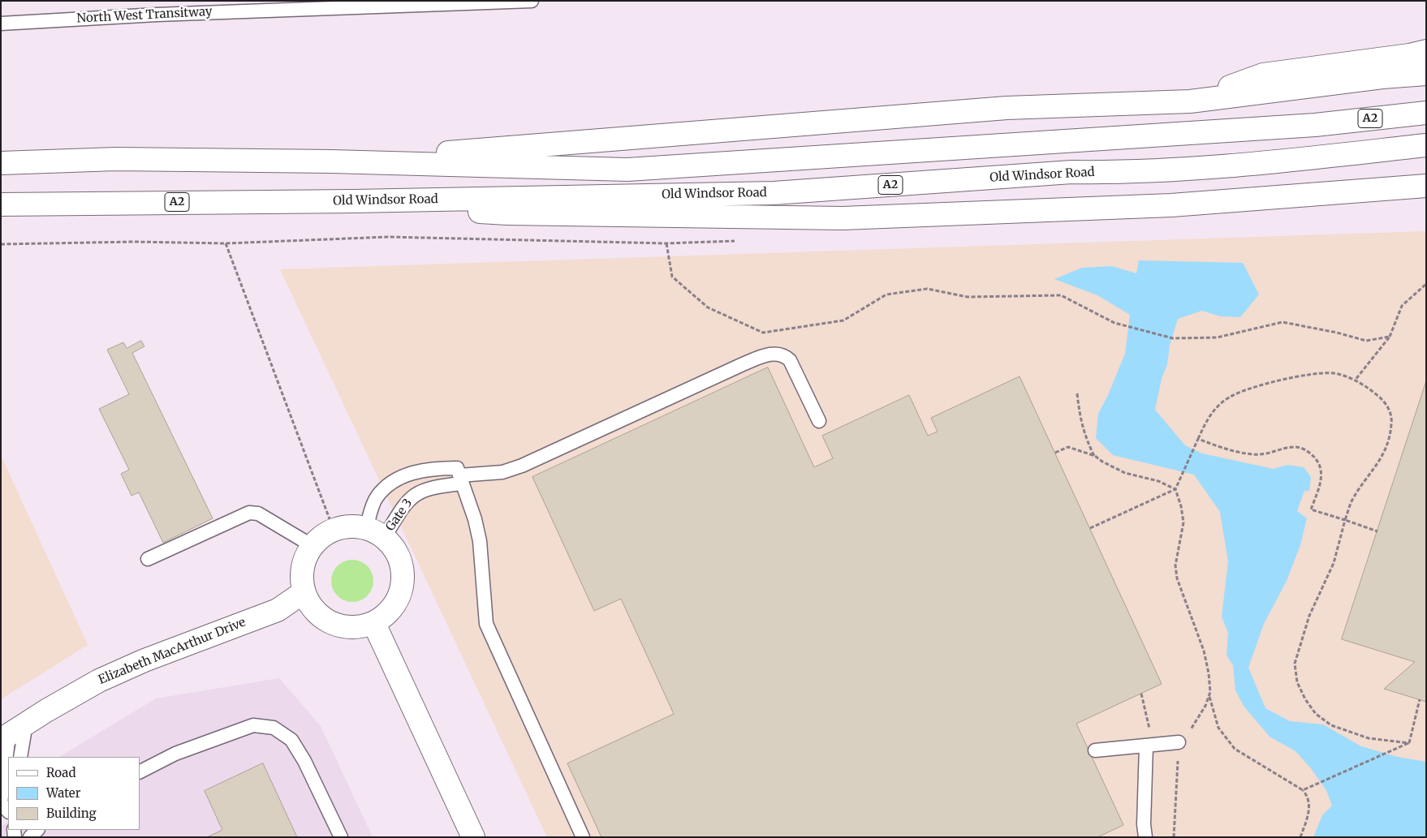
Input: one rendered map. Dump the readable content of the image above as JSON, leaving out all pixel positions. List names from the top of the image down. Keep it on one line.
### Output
{"streets":{"main road":["A2","Old Windsor Road","Elizabeth MacArthur Drive"],"lane":["North West Transitway","Gate 3"]},"crossings":[["Gate 3","Elizabeth MacArthur Drive"]],"legend":["Road","Water","Building"]}
